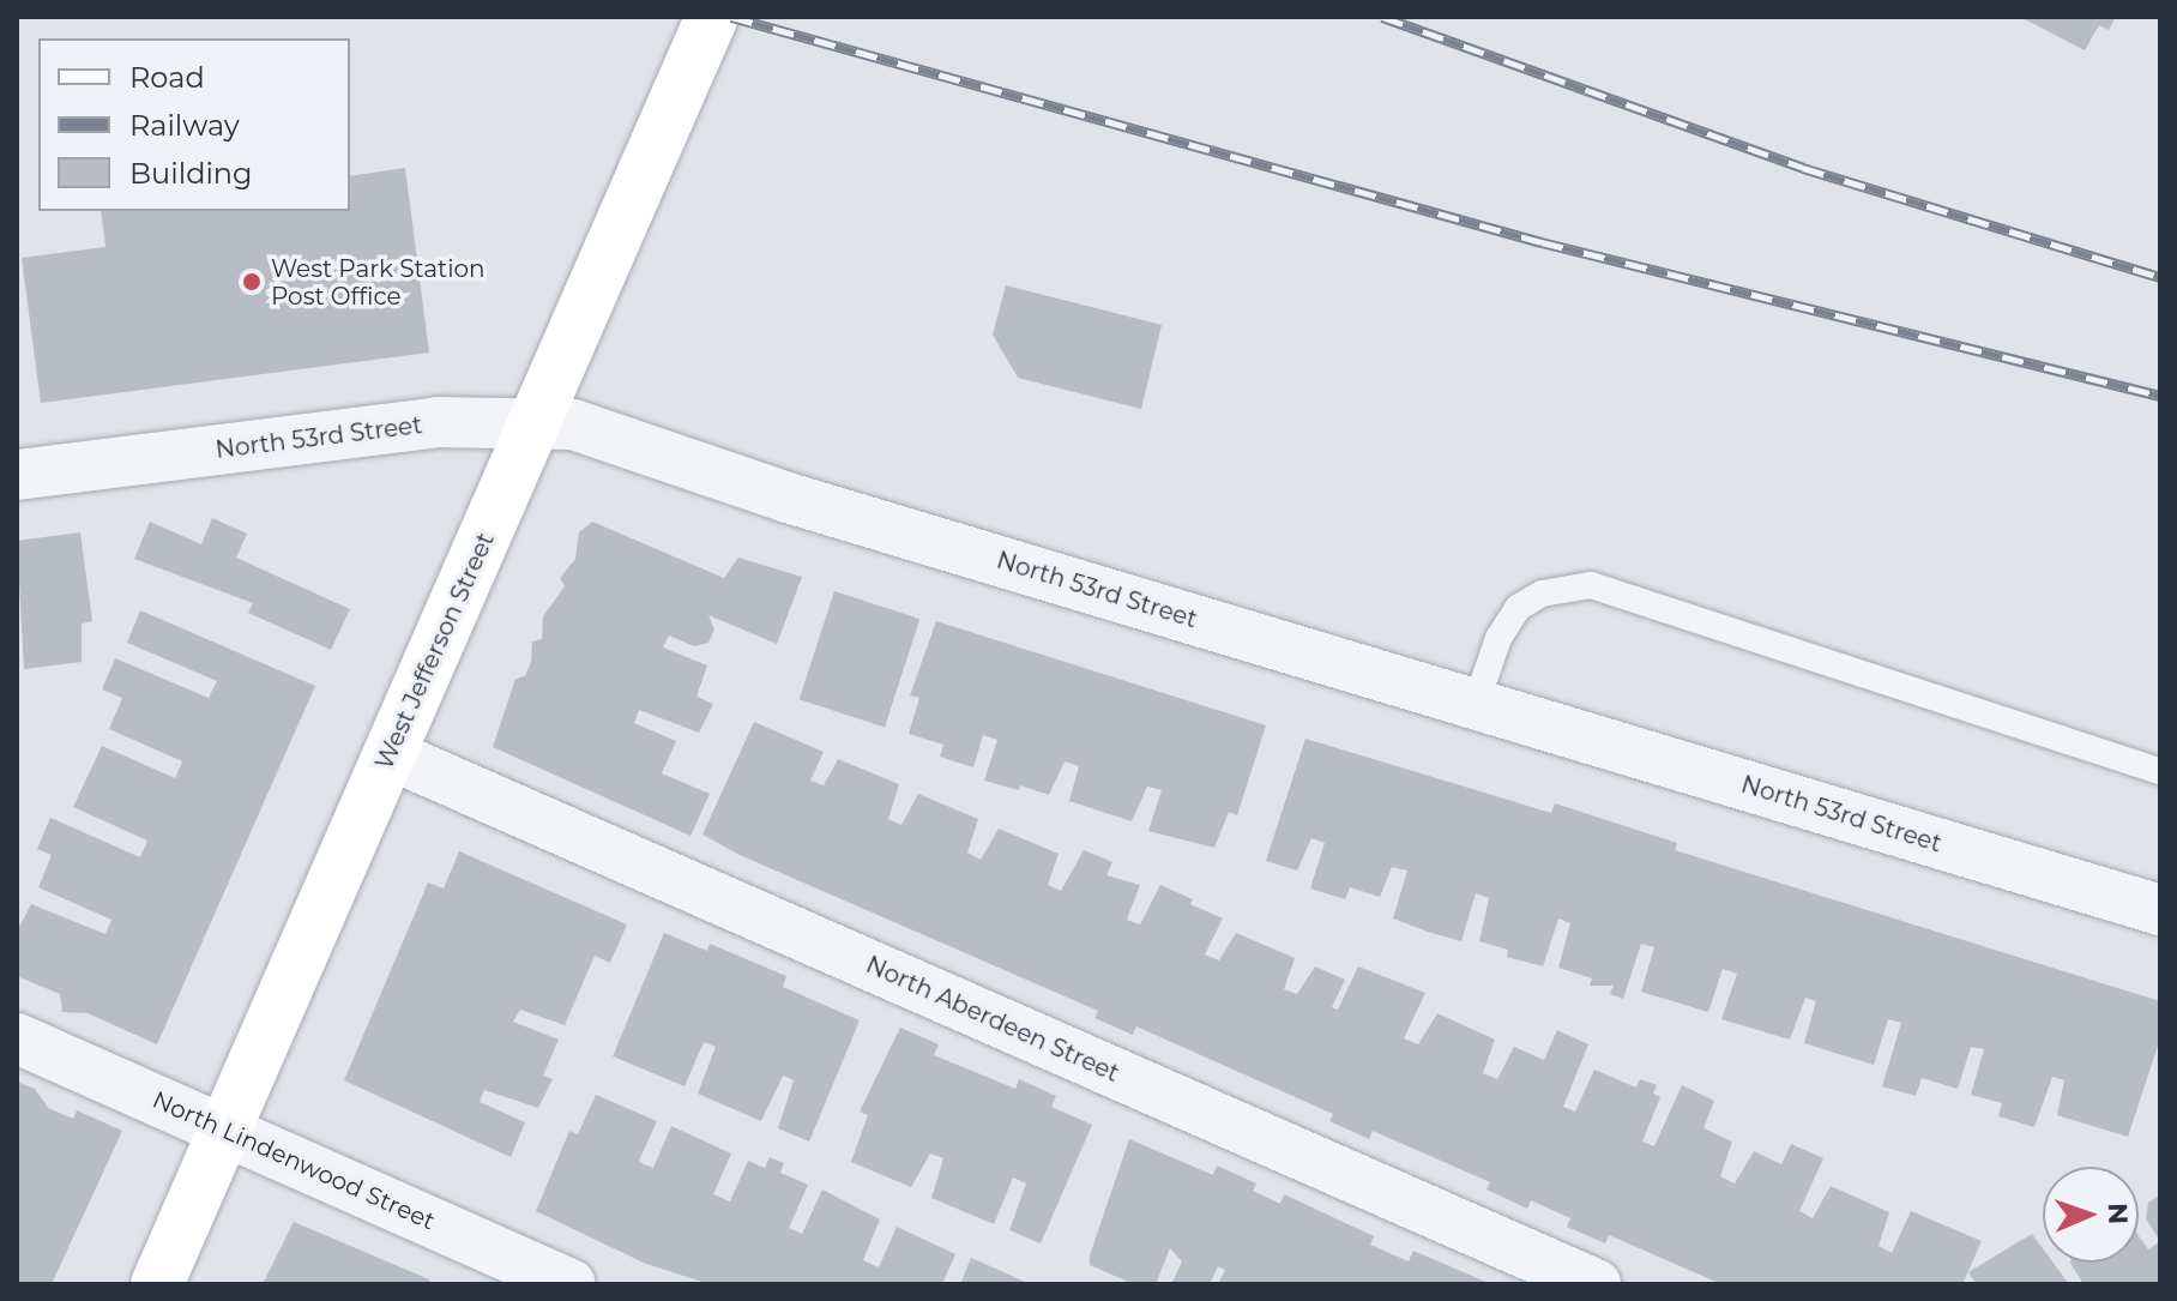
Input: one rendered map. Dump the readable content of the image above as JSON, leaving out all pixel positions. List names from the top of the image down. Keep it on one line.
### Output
{"streets":{"street":["North 53rd Street","West Jefferson Street","North Aberdeen Street","North Lindenwood Street"]},"crossings":[["North 53rd Street","West Jefferson Street"],["West Jefferson Street","North Aberdeen Street"],["West Jefferson Street","North Lindenwood Street"]],"places":["West Park Station Post Office"],"legend":["Road","Railway","Building"],"north":"right"}
